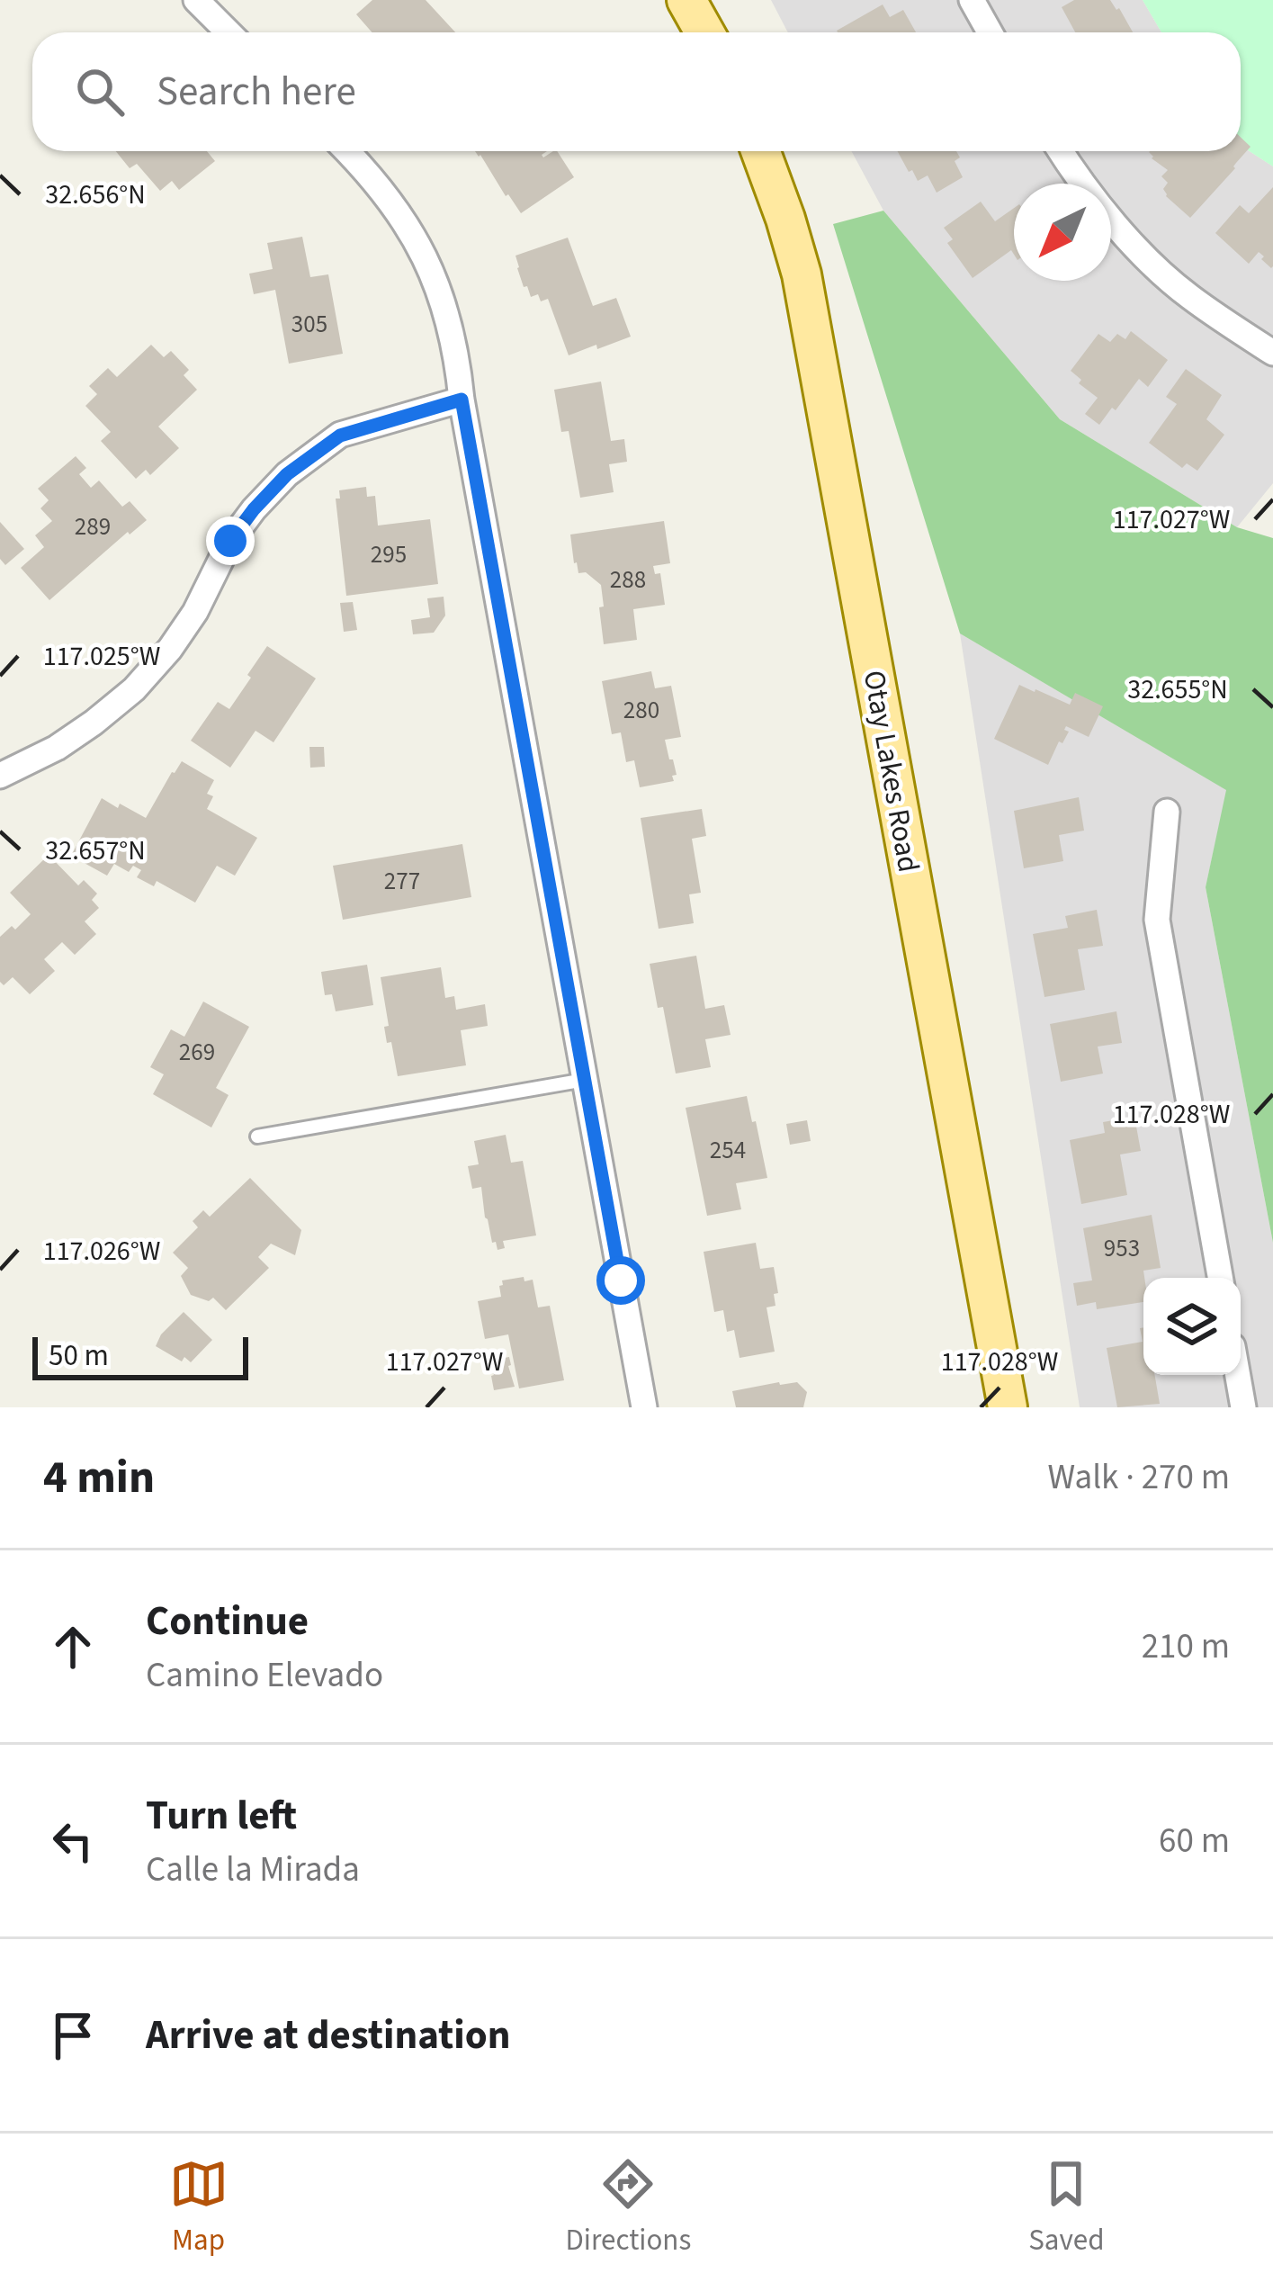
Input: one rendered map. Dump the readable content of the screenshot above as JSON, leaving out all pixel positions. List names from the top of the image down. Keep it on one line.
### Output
{"streets":{"main road":["Otay Lakes Road"]},"house_numbers":["305","289","295","288","280","277","269","254","953"],"scale_bar":"50 m","north":"bottom left","page":{"search":"Search here","scale":"50 m","heading":["4 min","Walk · 270 m"],"list":[["Continue","Camino Elevado","210 m"],["Turn left","Calle la Mirada","60 m"],"Arrive at destination"],"nav":["Map","Directions","Saved"]},"coordinates":["32.656°N","117.027°W","117.025°W","32.655°N","32.657°N","117.028°W","117.026°W"]}
